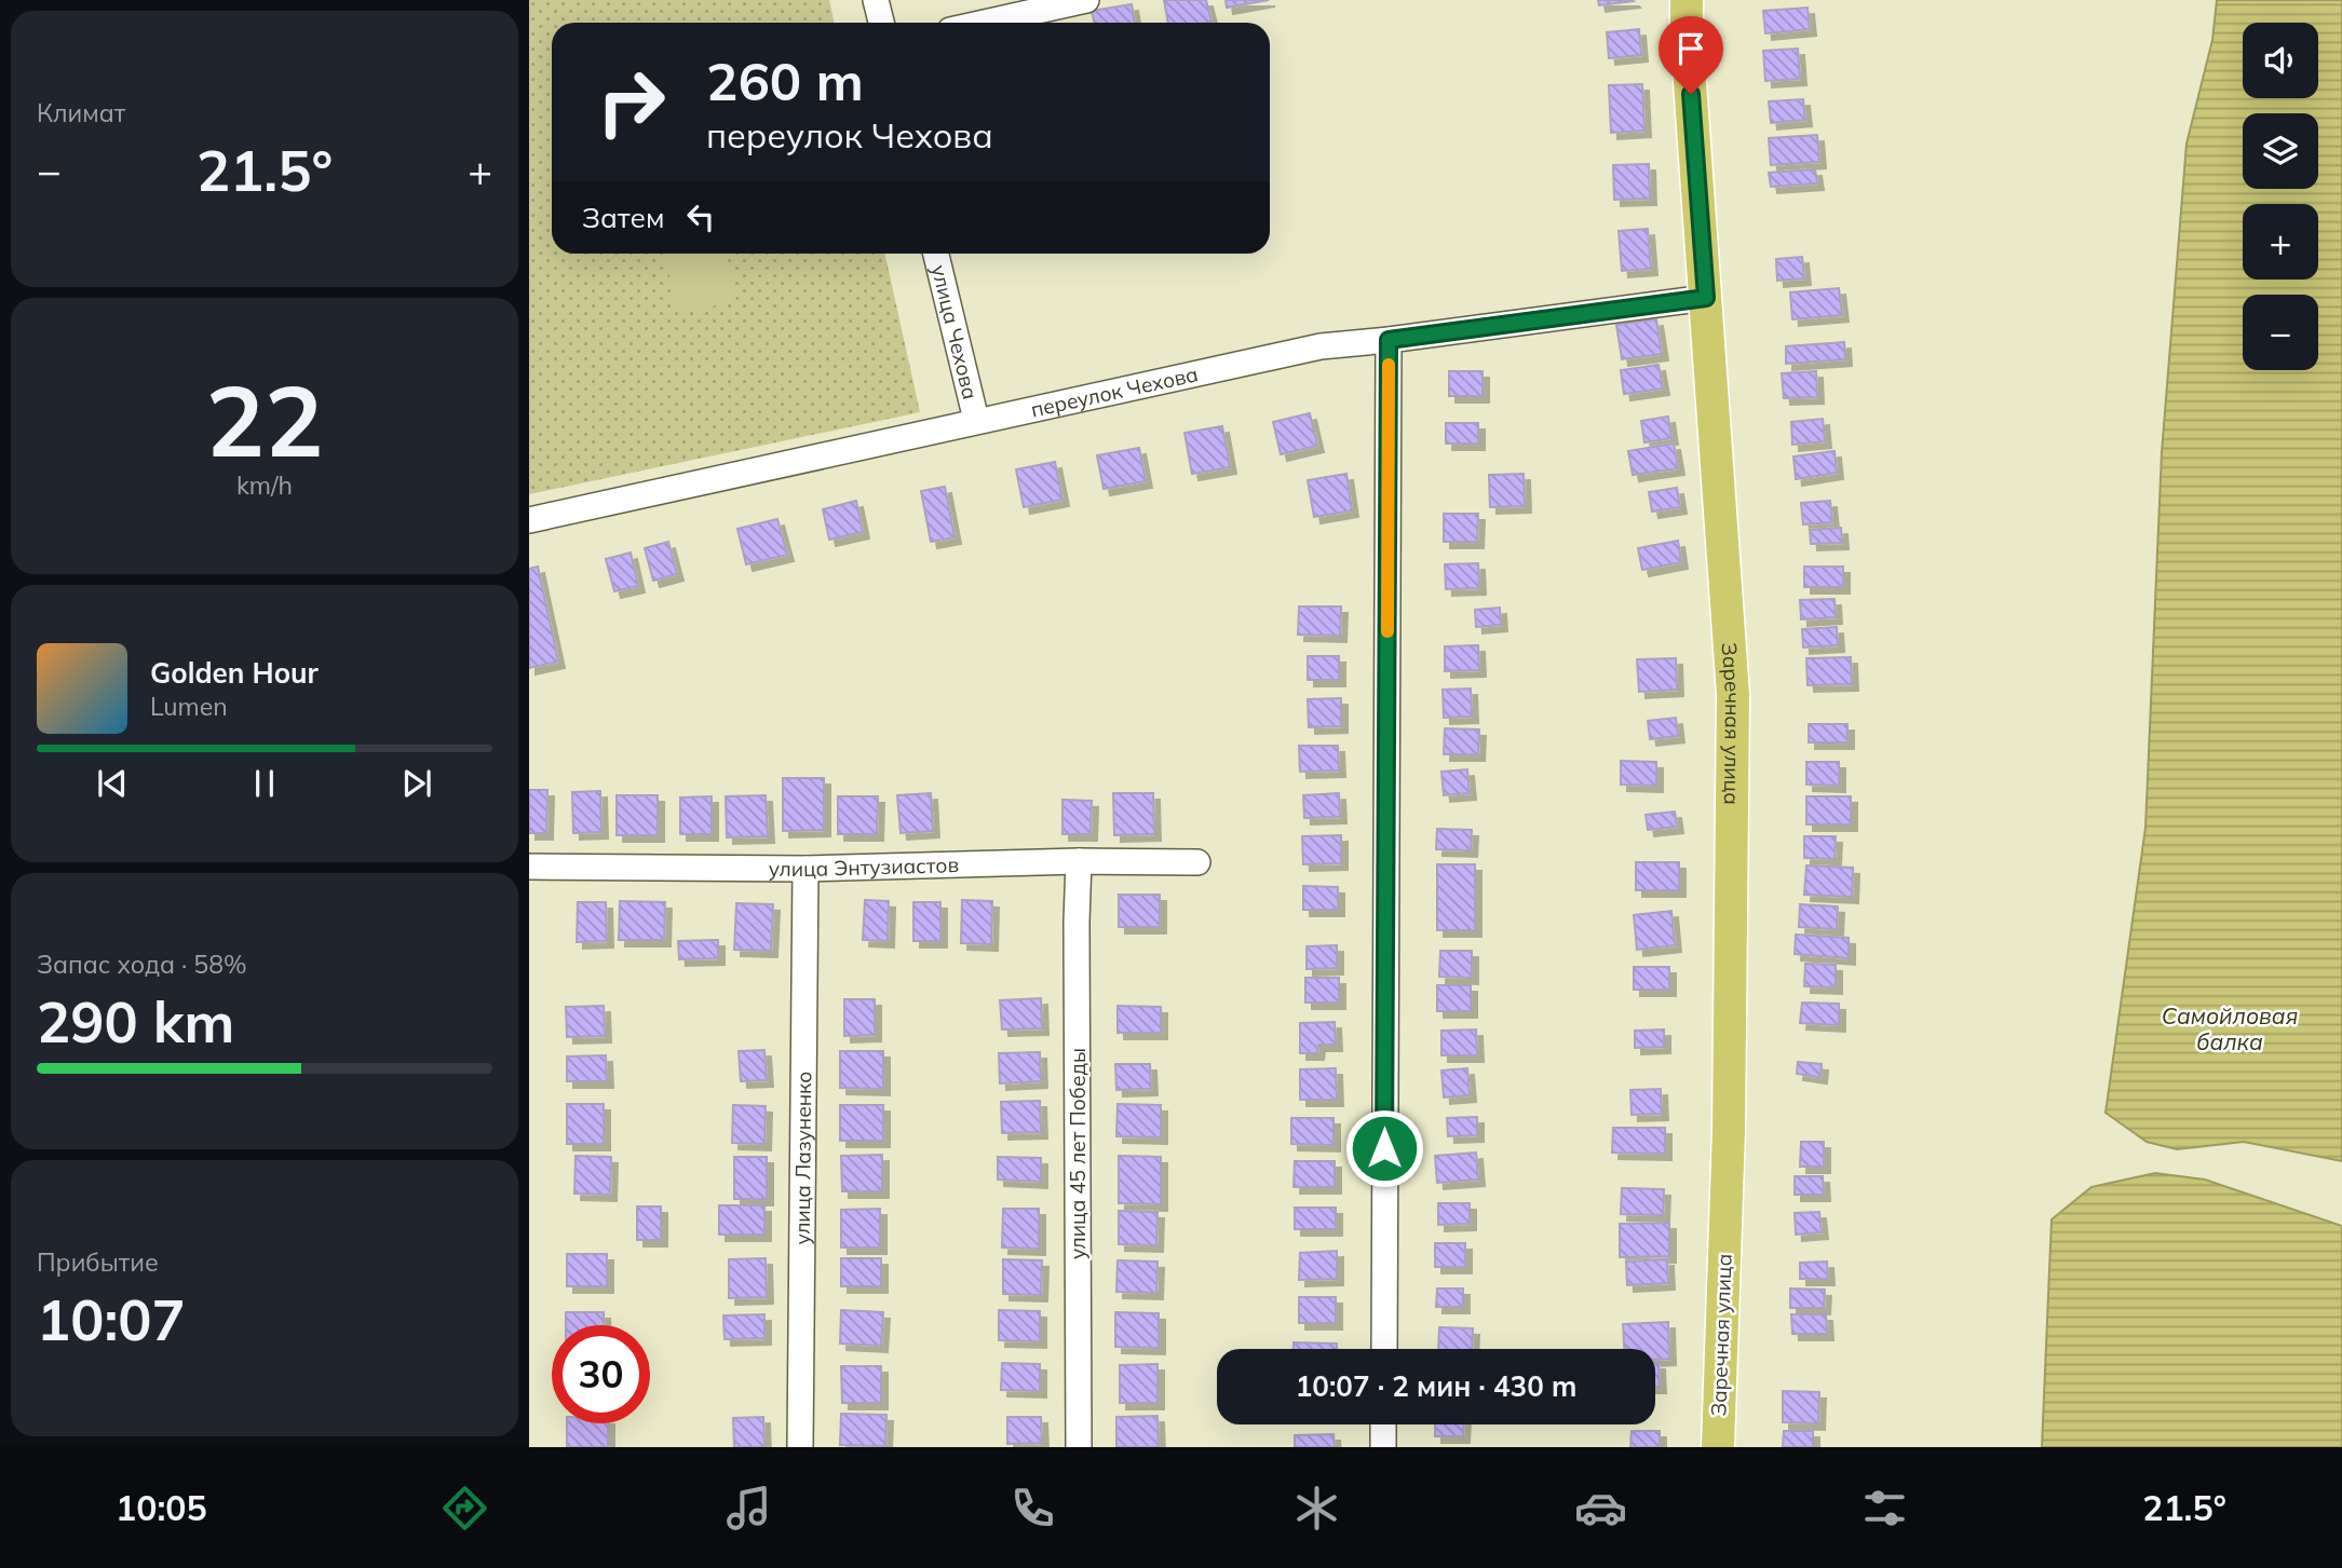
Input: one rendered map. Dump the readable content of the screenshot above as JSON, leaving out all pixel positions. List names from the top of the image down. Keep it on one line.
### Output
{"streets":{"main road":["Заречная улица"],"street":["улица Чехова","переулок Чехова","улица Энтузиастов","улица 45 лет Победы","улица Лазуненко"]},"crossings":[["улица Чехова","переулок Чехова"],["переулок Чехова","Заречная улица"],["улица Энтузиастов","улица 45 лет Победы"],["улица Энтузиастов","улица Лазуненко"]],"water":["Самойловая балка"],"page":{"tile":["Климат",["22","km/h"],["Запас хода · 58%","290 km"],["Прибытие","10:07"]],"map_buttons":["+","−"],"turn":["260 m","переулок Чехова"],"heat":["−","21.5°","+"],"then":"Затем","song":["Golden Hour","Lumen"],"limit":"30","trip":"10:07 · 2 мин · 430 m","tabs":["10:05","21.5°"]}}
